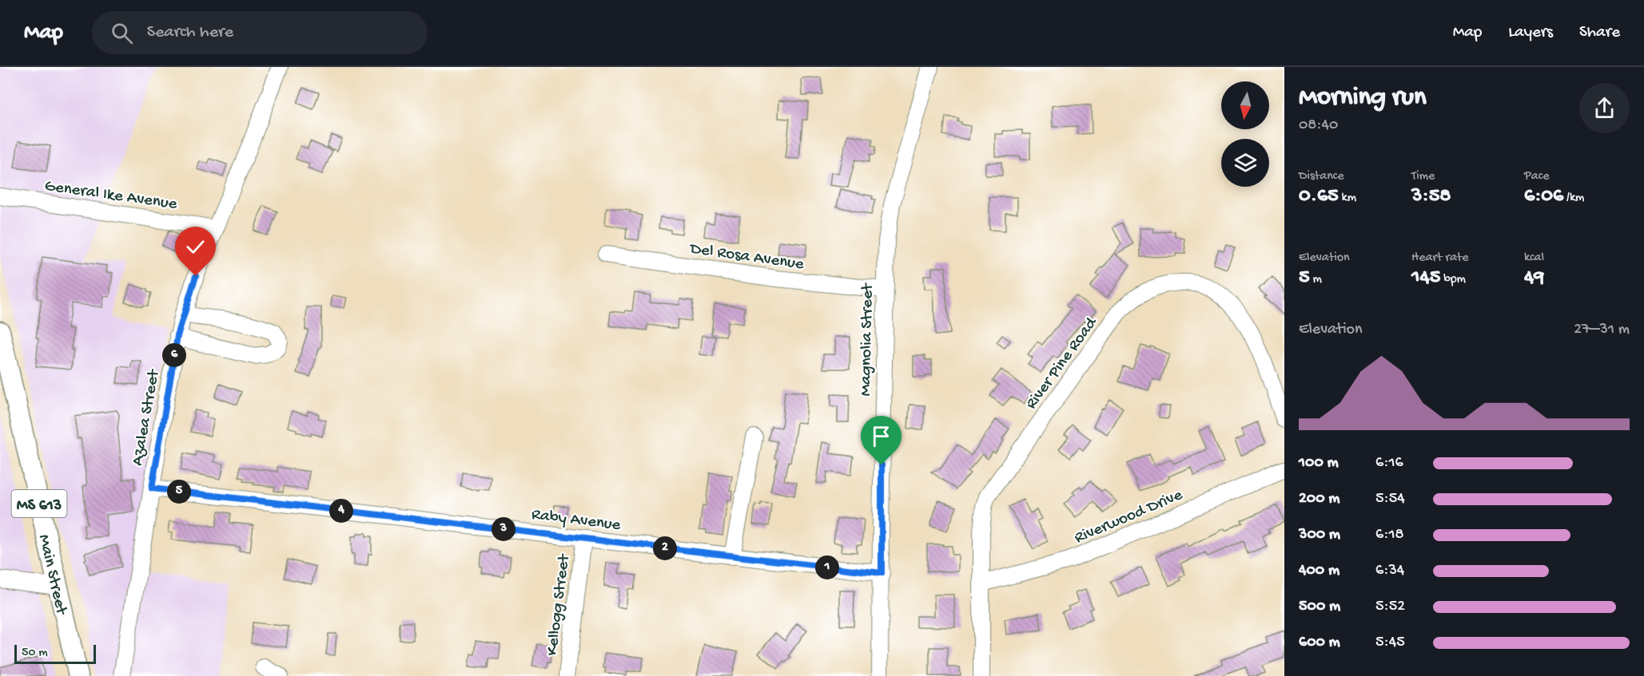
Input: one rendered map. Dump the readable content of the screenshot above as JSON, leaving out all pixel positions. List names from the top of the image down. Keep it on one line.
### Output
{"streets":{"main road":["MS 613","Main Street"],"street":["General Ike Avenue","Del Rosa Avenue","Magnolia Street","River Pine Road","Azalea Street","Riverwood Drive","Raby Avenue","Kellogg Street"]},"crossings":[["General Ike Avenue","Azalea Street"],["Del Rosa Avenue","Magnolia Street"],["Magnolia Street","Raby Avenue"],["River Pine Road","Riverwood Drive"],["Azalea Street","Raby Avenue"],["Raby Avenue","Kellogg Street"]],"scale_bar":"50 m","north":"bottom","page":{"header":"Map","search":"Search here","nav":["Map","Layers","Share"],"heading":["Morning run","08:40"],"stats":[["Distance","0.65 km"],["Time","3:58"],["Pace","6:06 /km"],["Elevation","5 m"],["Heart rate","145 bpm"],["kcal","49"]],"chart":["Elevation","27–31 m"],"pins":["6","5","4","3","2","1"],"list":[{"name":"100 m","note":"6:16"},{"name":"200 m","note":"5:54"},{"name":"300 m","note":"6:18"},{"name":"400 m","note":"6:34"},{"name":"500 m","note":"5:52"},{"name":"600 m","note":"5:45"}],"scale":"50 m"}}
